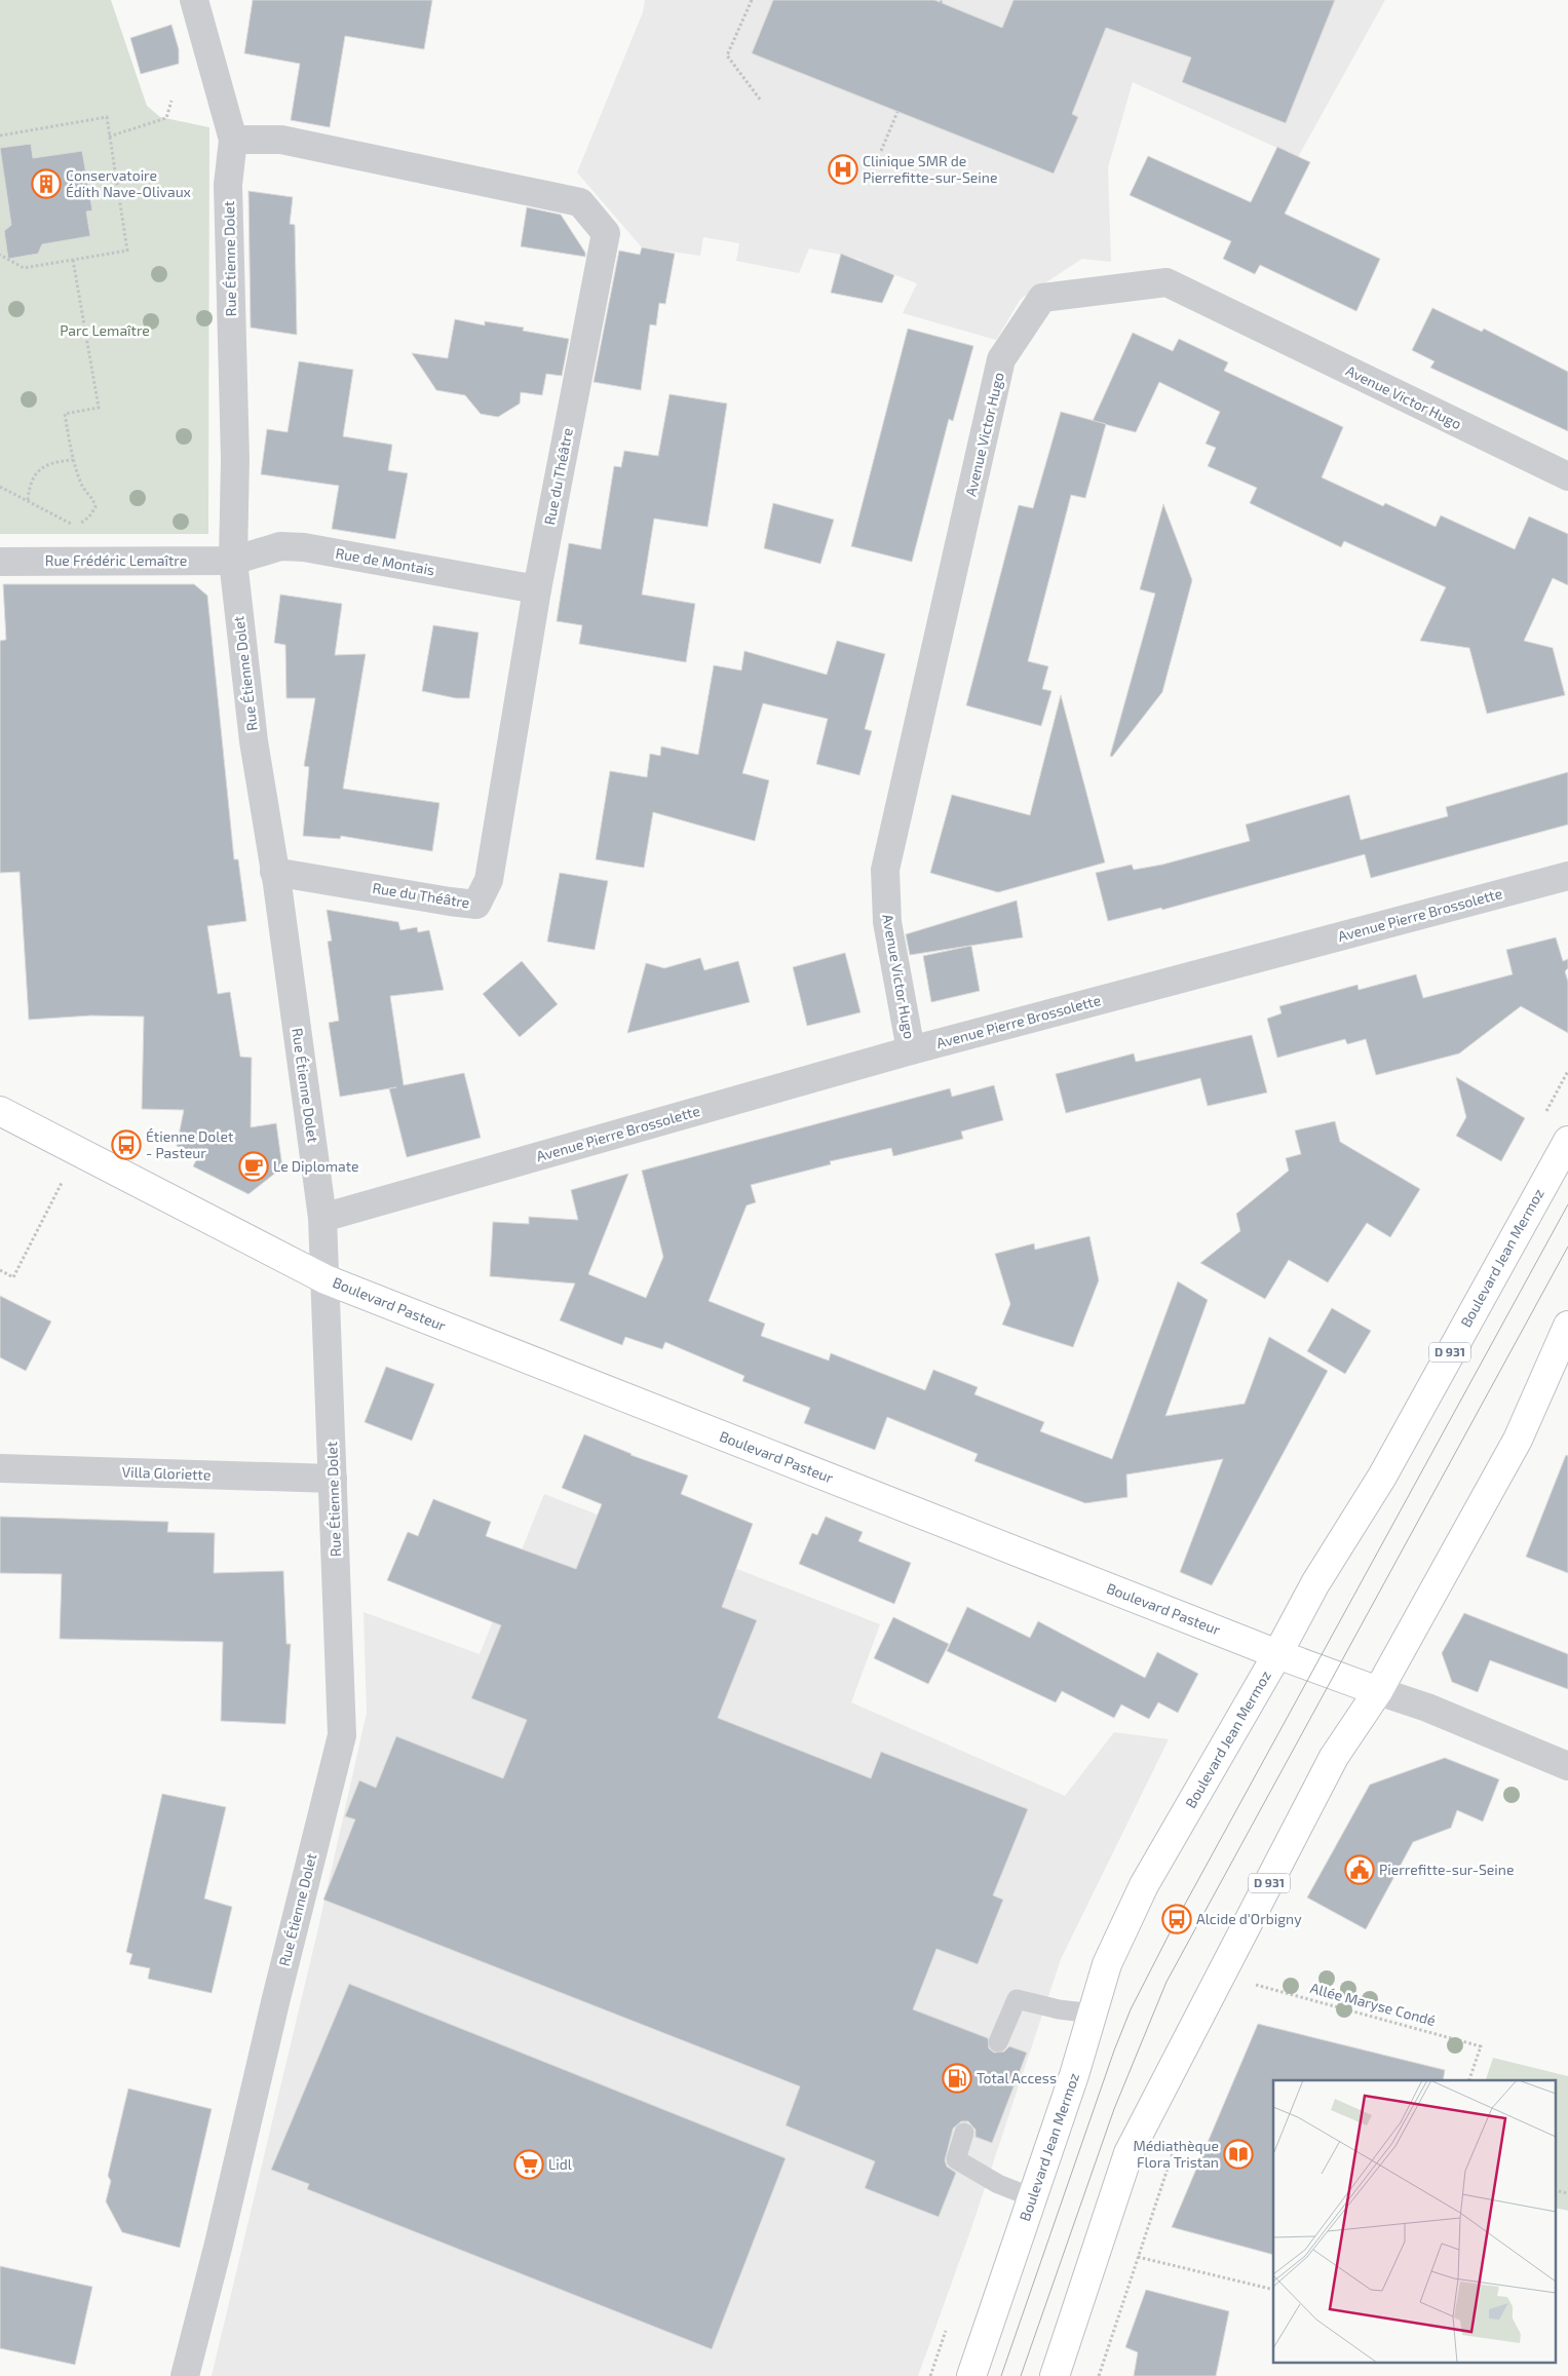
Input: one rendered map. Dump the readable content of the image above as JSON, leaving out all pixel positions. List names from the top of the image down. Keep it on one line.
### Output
{"streets":{"main road":["Boulevard Jean Mermoz","Boulevard Pasteur","D 931"],"street":["Rue Étienne Dolet","Avenue Victor Hugo","Rue du Théâtre","Rue Frédéric Lemaître","Rue de Montais","Avenue Pierre Brossolette","Villa Gloriette"],"path":["Allée Maryse Condé"]},"crossings":[["Rue Étienne Dolet","Rue du Théâtre"],["Rue Étienne Dolet","Rue Frédéric Lemaître"],["Rue Étienne Dolet","Rue de Montais"],["Rue Étienne Dolet","Avenue Pierre Brossolette"],["Rue Étienne Dolet","Boulevard Pasteur"],["Rue Étienne Dolet","Villa Gloriette"],["Avenue Victor Hugo","Avenue Pierre Brossolette"],["Rue du Théâtre","Rue de Montais"],["Rue Frédéric Lemaître","Rue de Montais"],["Boulevard Jean Mermoz","Boulevard Pasteur"],["Boulevard Pasteur","D 931"],["D 931","Allée Maryse Condé"]],"parks":["Parc Lemaître"],"places":{"hospital":["Clinique SMR de Pierrefitte-sur-Seine"],"building":["Conservatoire Édith Nave-Olivaux"],"bus stop":["Étienne Dolet - Pasteur","Alcide d'Orbigny"],"cafe":["Le Diplomate"],"public building":["Pierrefitte-sur-Seine"],"fuel station":["Total Access"],"library":["Médiathèque Flora Tristan"],"supermarket":["Lidl"]}}
